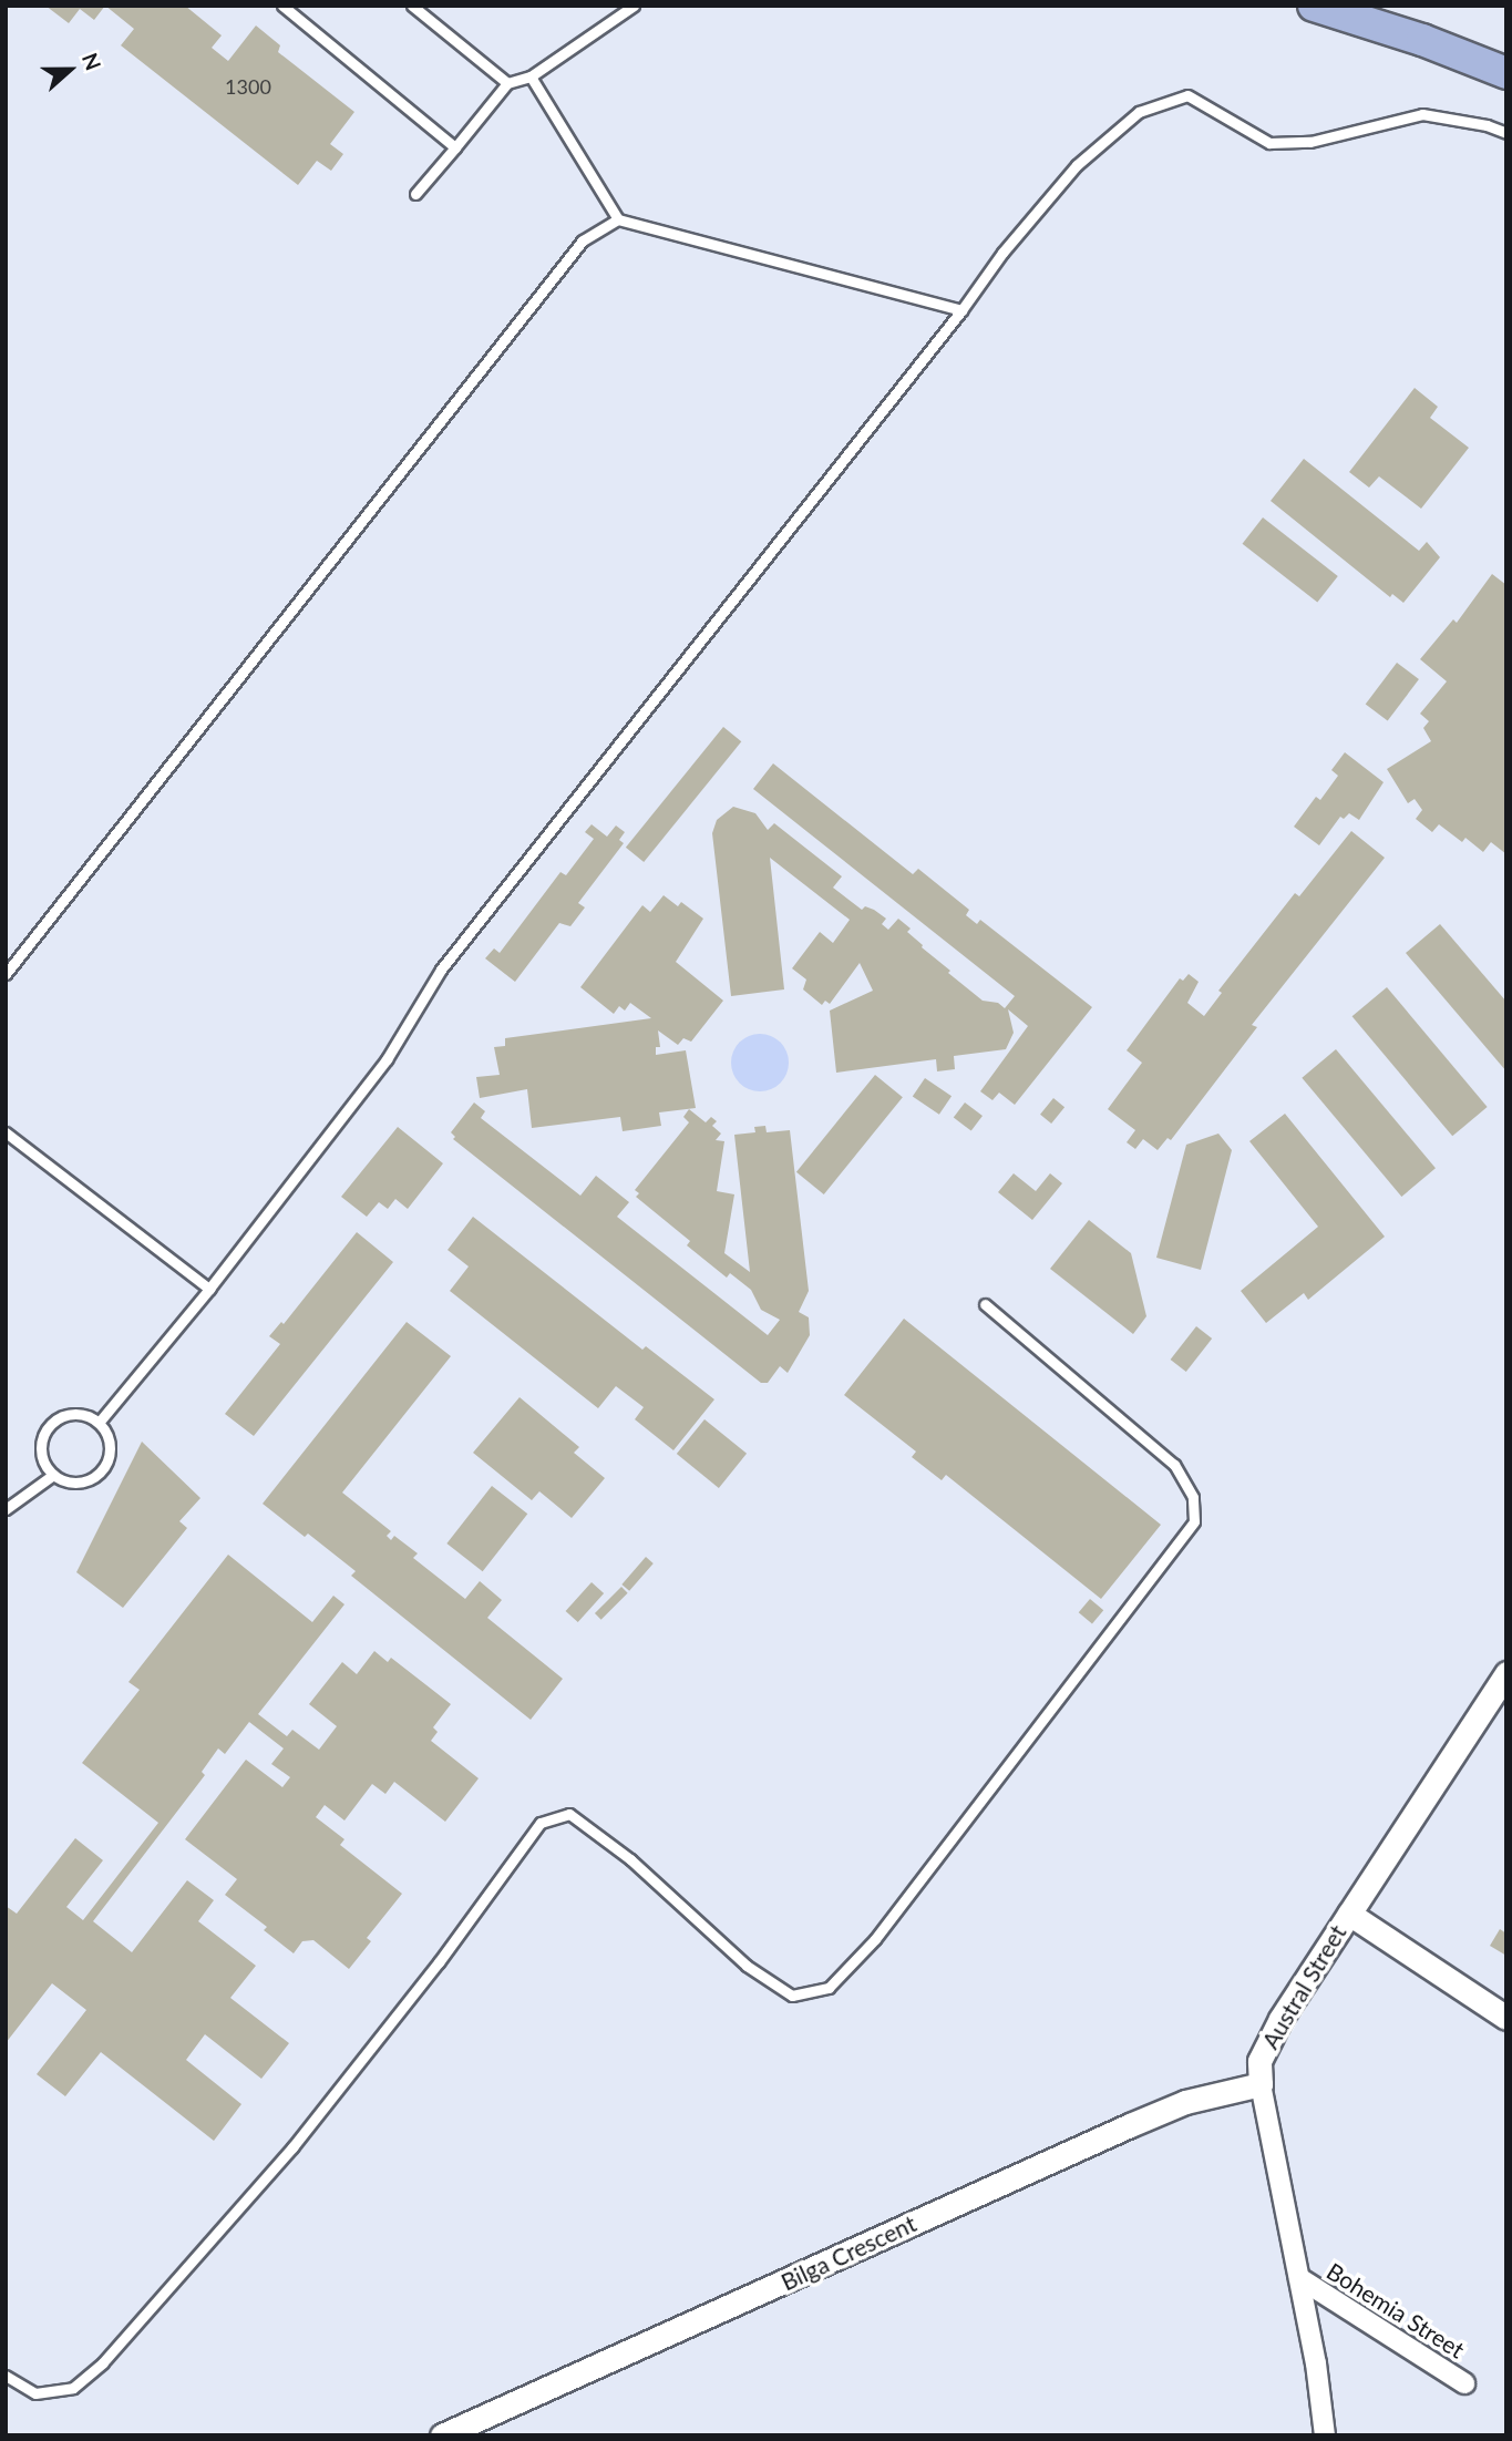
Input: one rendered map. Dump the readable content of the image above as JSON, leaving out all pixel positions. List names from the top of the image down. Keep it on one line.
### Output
{"streets":{"street":["Austral Street","Bilga Crescent","Bohemia Street"]},"crossings":[["Austral Street","Bilga Crescent"],["Austral Street","Bohemia Street"]],"house_numbers":["1300"],"north":"right"}
